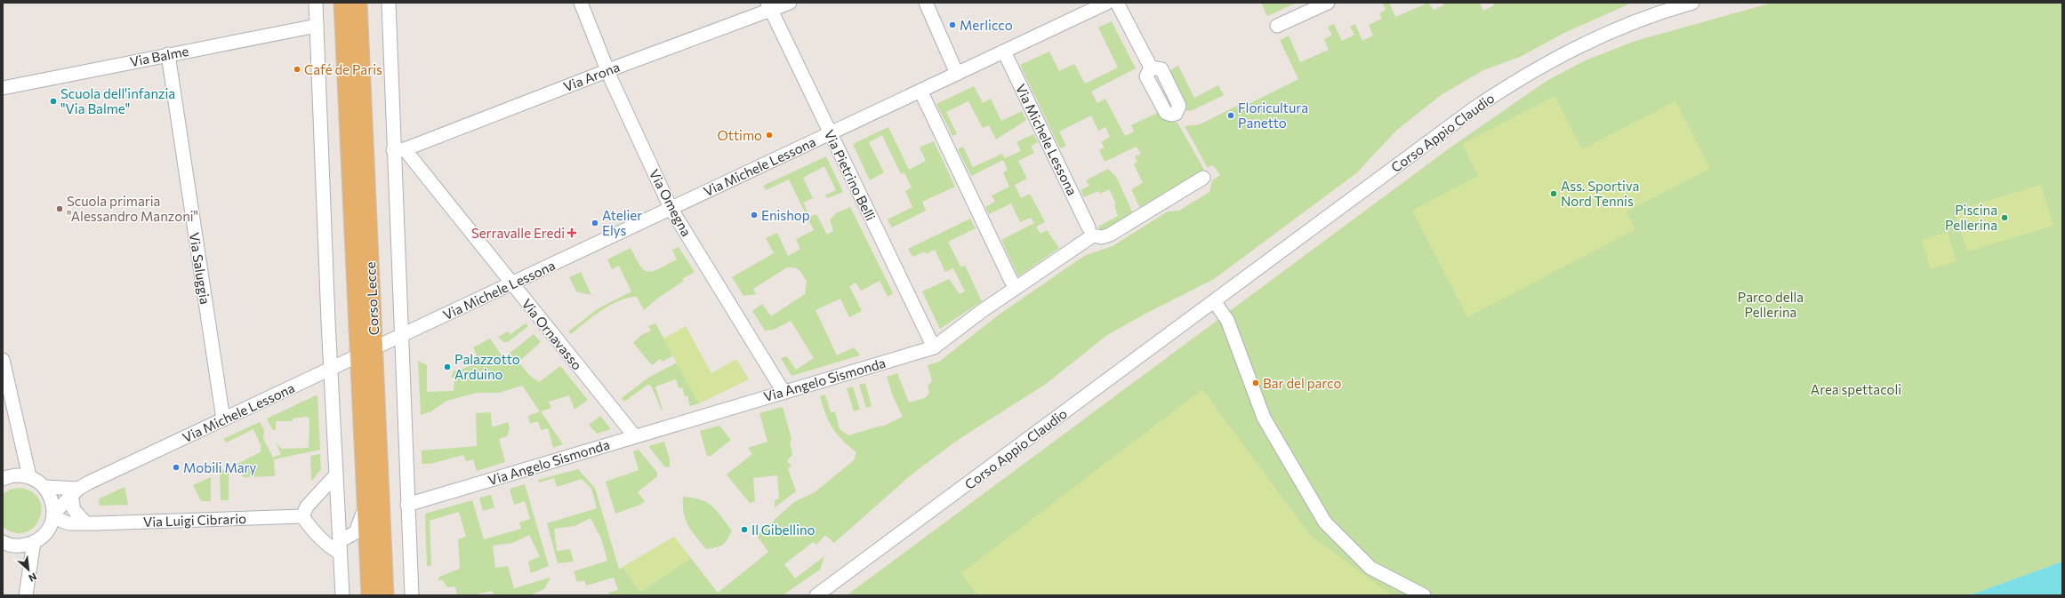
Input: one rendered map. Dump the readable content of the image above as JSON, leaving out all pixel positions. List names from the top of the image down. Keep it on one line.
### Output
{"streets":{"main road":["Corso Lecce"],"street":["Via Balme","Via Arona","Corso Appio Claudio","Via Michele Lessona","Via Pietrino Belli","Via Omegna","Via Saluggia","Via Ornavasso","Via Angelo Sismonda","Via Luigi Cibrario"]},"crossings":[["Via Balme","Via Saluggia"],["Via Arona","Via Pietrino Belli"],["Via Arona","Via Omegna"],["Via Arona","Corso Lecce"],["Via Arona","Via Ornavasso"],["Via Michele Lessona","Via Pietrino Belli"],["Via Michele Lessona","Via Omegna"],["Via Michele Lessona","Via Saluggia"],["Via Michele Lessona","Corso Lecce"],["Via Michele Lessona","Via Ornavasso"],["Via Michele Lessona","Via Luigi Cibrario"],["Via Pietrino Belli","Via Angelo Sismonda"],["Via Omegna","Via Angelo Sismonda"],["Corso Lecce","Via Ornavasso"],["Corso Lecce","Via Angelo Sismonda"],["Via Ornavasso","Via Angelo Sismonda"]],"parks":["Parco della Pellerina","Area spettacoli"],"places":{"other":["Merlicco","Café de Paris","Scuola dell'infanzia \"Via Balme\"","Floricultura Panetto","Ottimo","Ass. Sportiva Nord Tennis","Scuola primaria \"Alessandro Manzoni\"","Enishop","Piscina Pellerina","Atelier Elys","Palazzotto Arduino","Bar del parco","Mobili Mary","Il Gibellino"],"health":["Serravalle Eredi"]},"north":"bottom right"}
